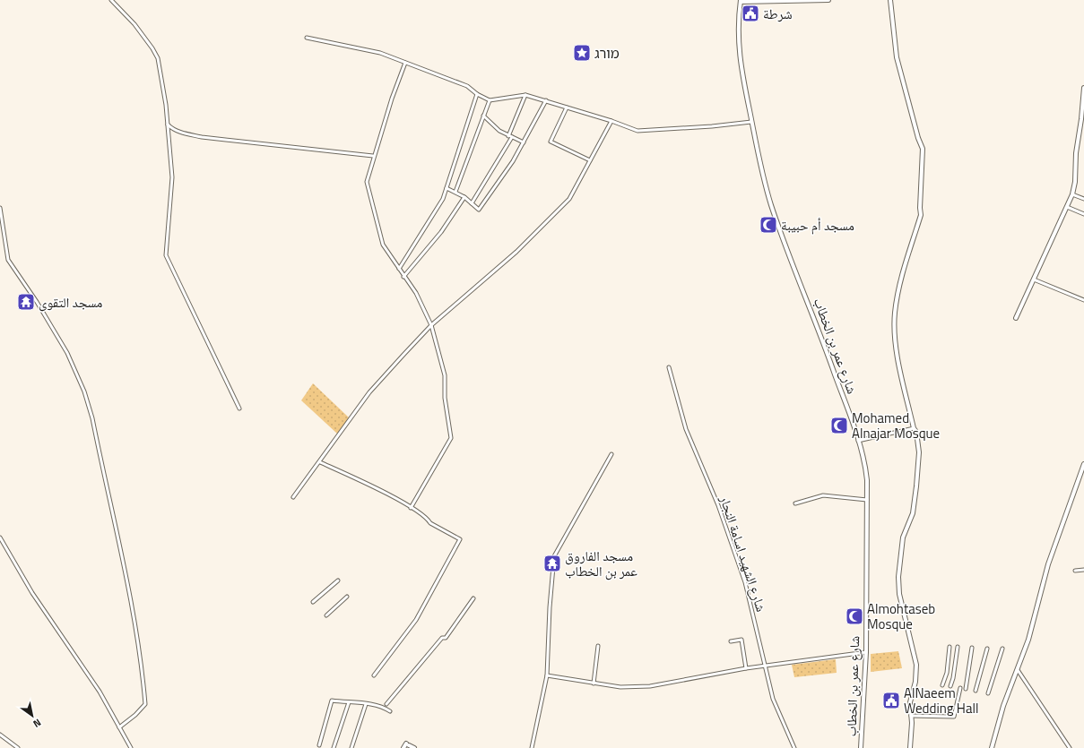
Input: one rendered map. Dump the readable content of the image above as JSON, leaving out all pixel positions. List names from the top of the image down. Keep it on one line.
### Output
{"streets":{"street":["شارع عمر بن الخطاب","شارع الشهيد اسامة النجار"]},"places":{"public building":["شرطة","AlNaeem Wedding Hall"],"place":["מורג"],"mosque":["مسجد أم حبيبة","Mohamed Alnajar Mosque","Almohtaseb Mosque"],"temple":["مسجد التقوى","مسجد الفاروق عمر بن الخطاب"]},"north":"bottom right"}
